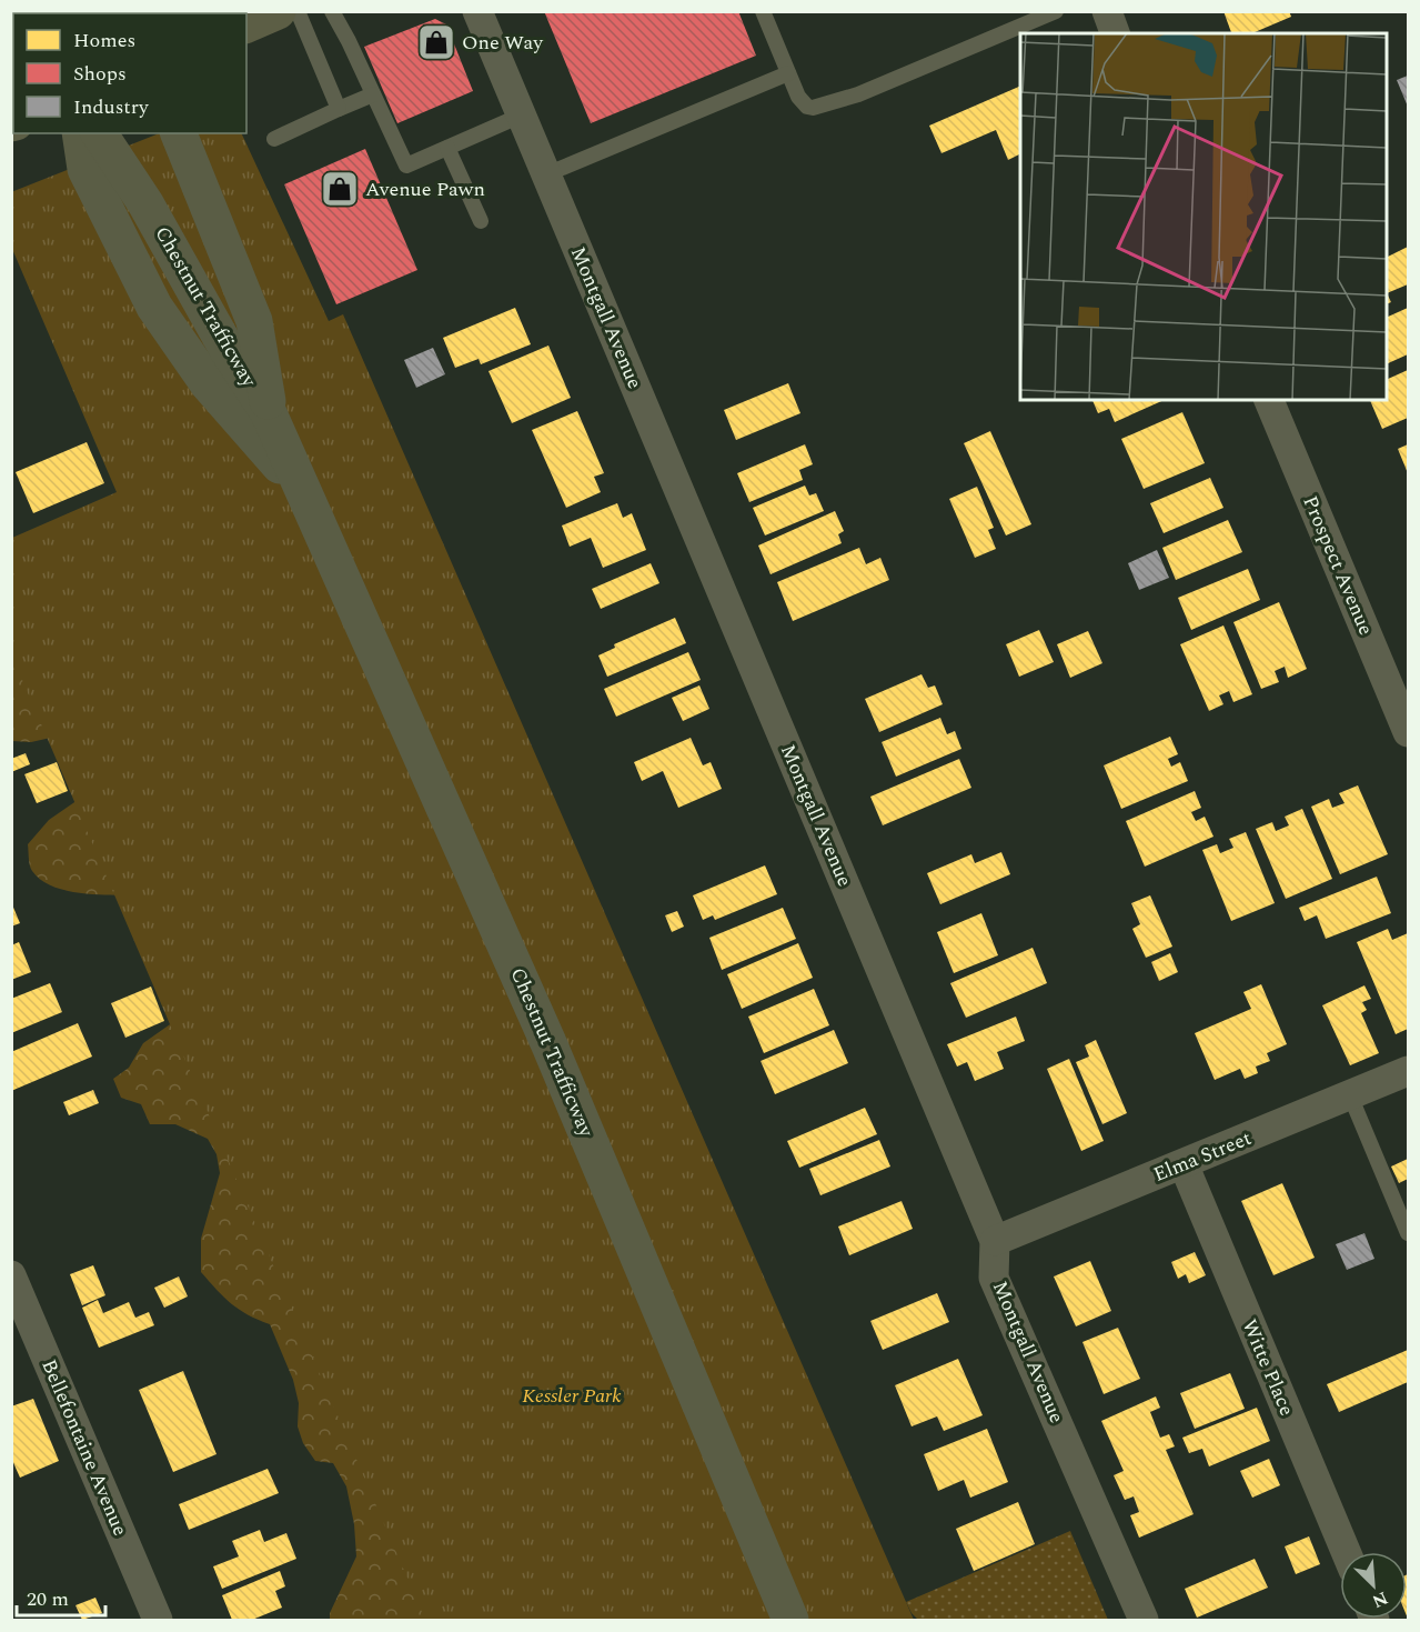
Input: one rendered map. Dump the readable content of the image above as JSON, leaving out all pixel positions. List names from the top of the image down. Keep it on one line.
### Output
{"streets":{"street":["Chestnut Trafficway","Montgall Avenue","Prospect Avenue","Elma Street","Witte Place","Bellefontaine Avenue"]},"crossings":[["Montgall Avenue","Elma Street"],["Elma Street","Witte Place"]],"parks":["Kessler Park"],"places":{"shop":["One Way","Avenue Pawn"]},"legend":["Homes","Shops","Industry"],"scale_bar":"20 m","north":"bottom right"}
